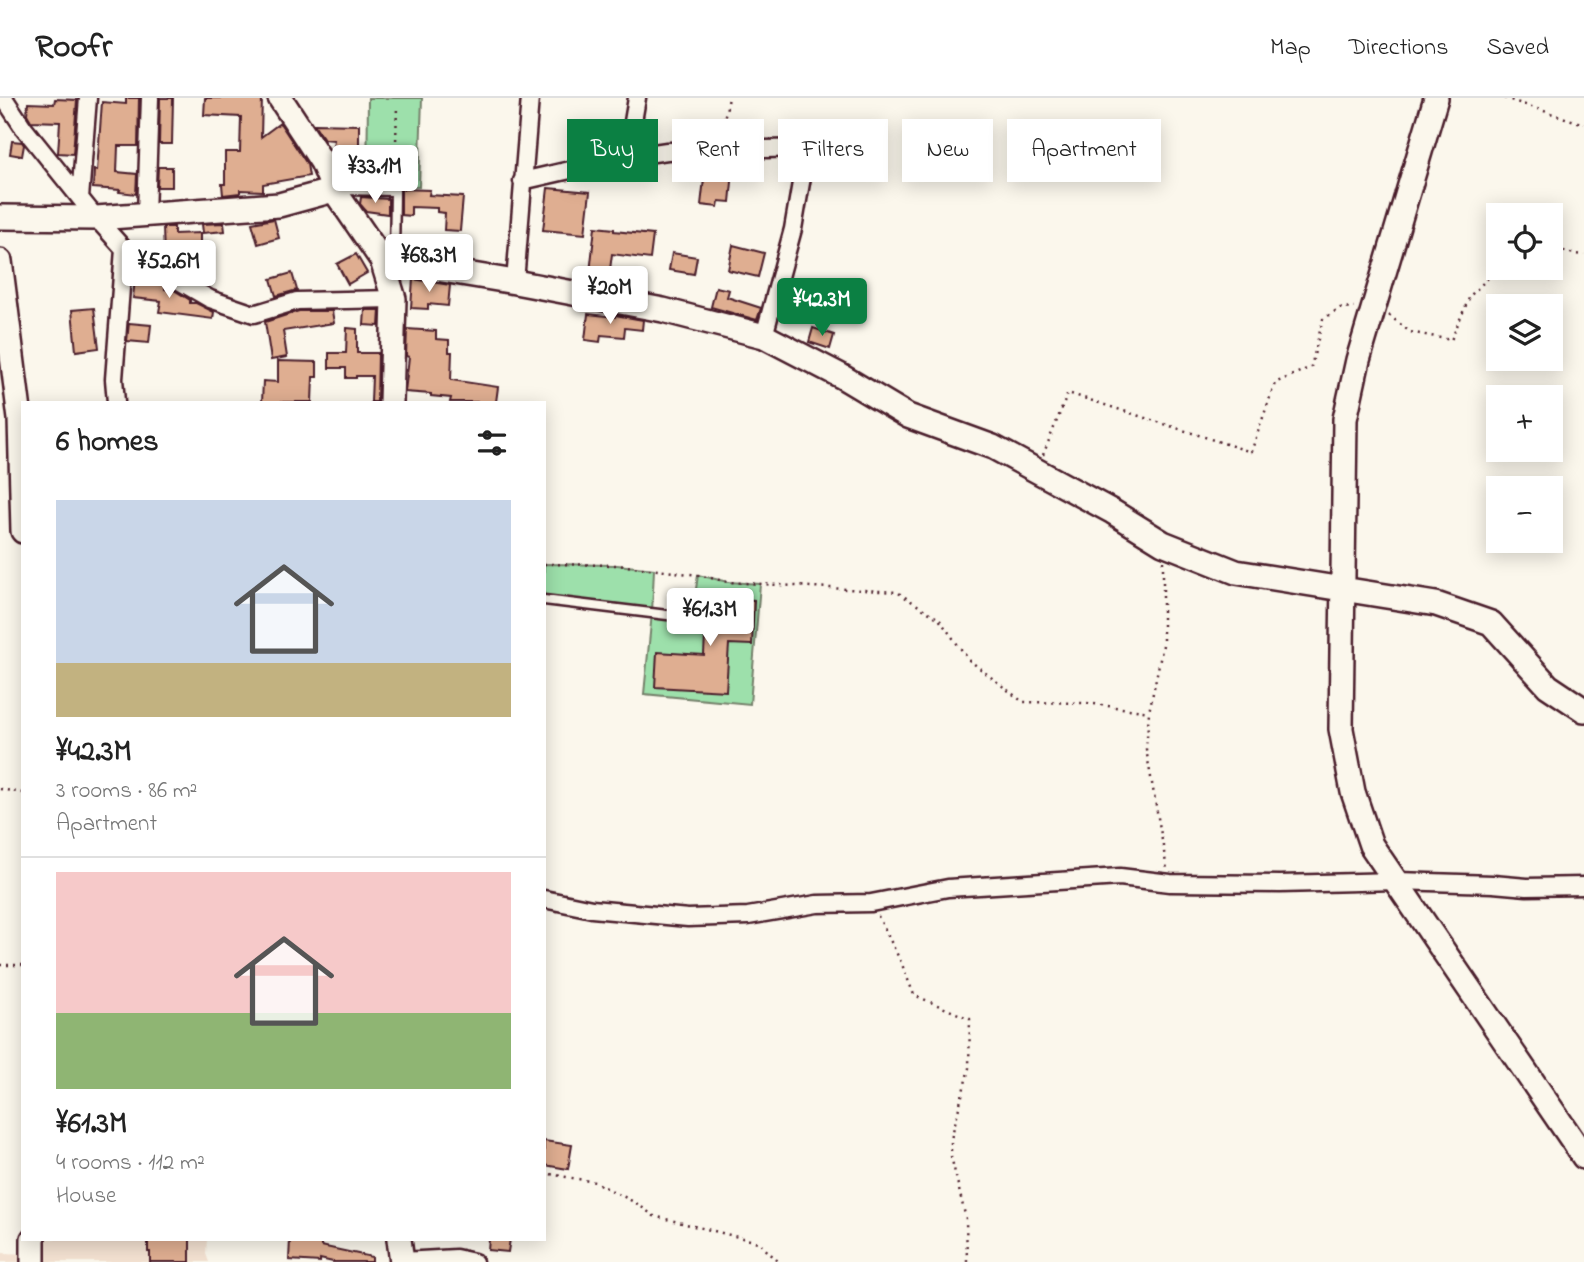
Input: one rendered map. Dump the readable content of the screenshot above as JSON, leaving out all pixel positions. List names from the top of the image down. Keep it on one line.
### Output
{"page":{"header":"Roofr","nav":["Map","Directions","Saved"],"chip":["Buy","Rent","Filters","New","Apartment"],"price":["¥33.1M","¥68.3M","¥52.6M","¥20M","¥42.3M","¥61.3M"],"map_buttons":["+","−"],"heading":"6 homes","list":[{"name":"¥42.3M","note":"3 rooms · 86 m² · Apartment"},{"name":"¥61.3M","note":"4 rooms · 112 m² · House"}]}}
